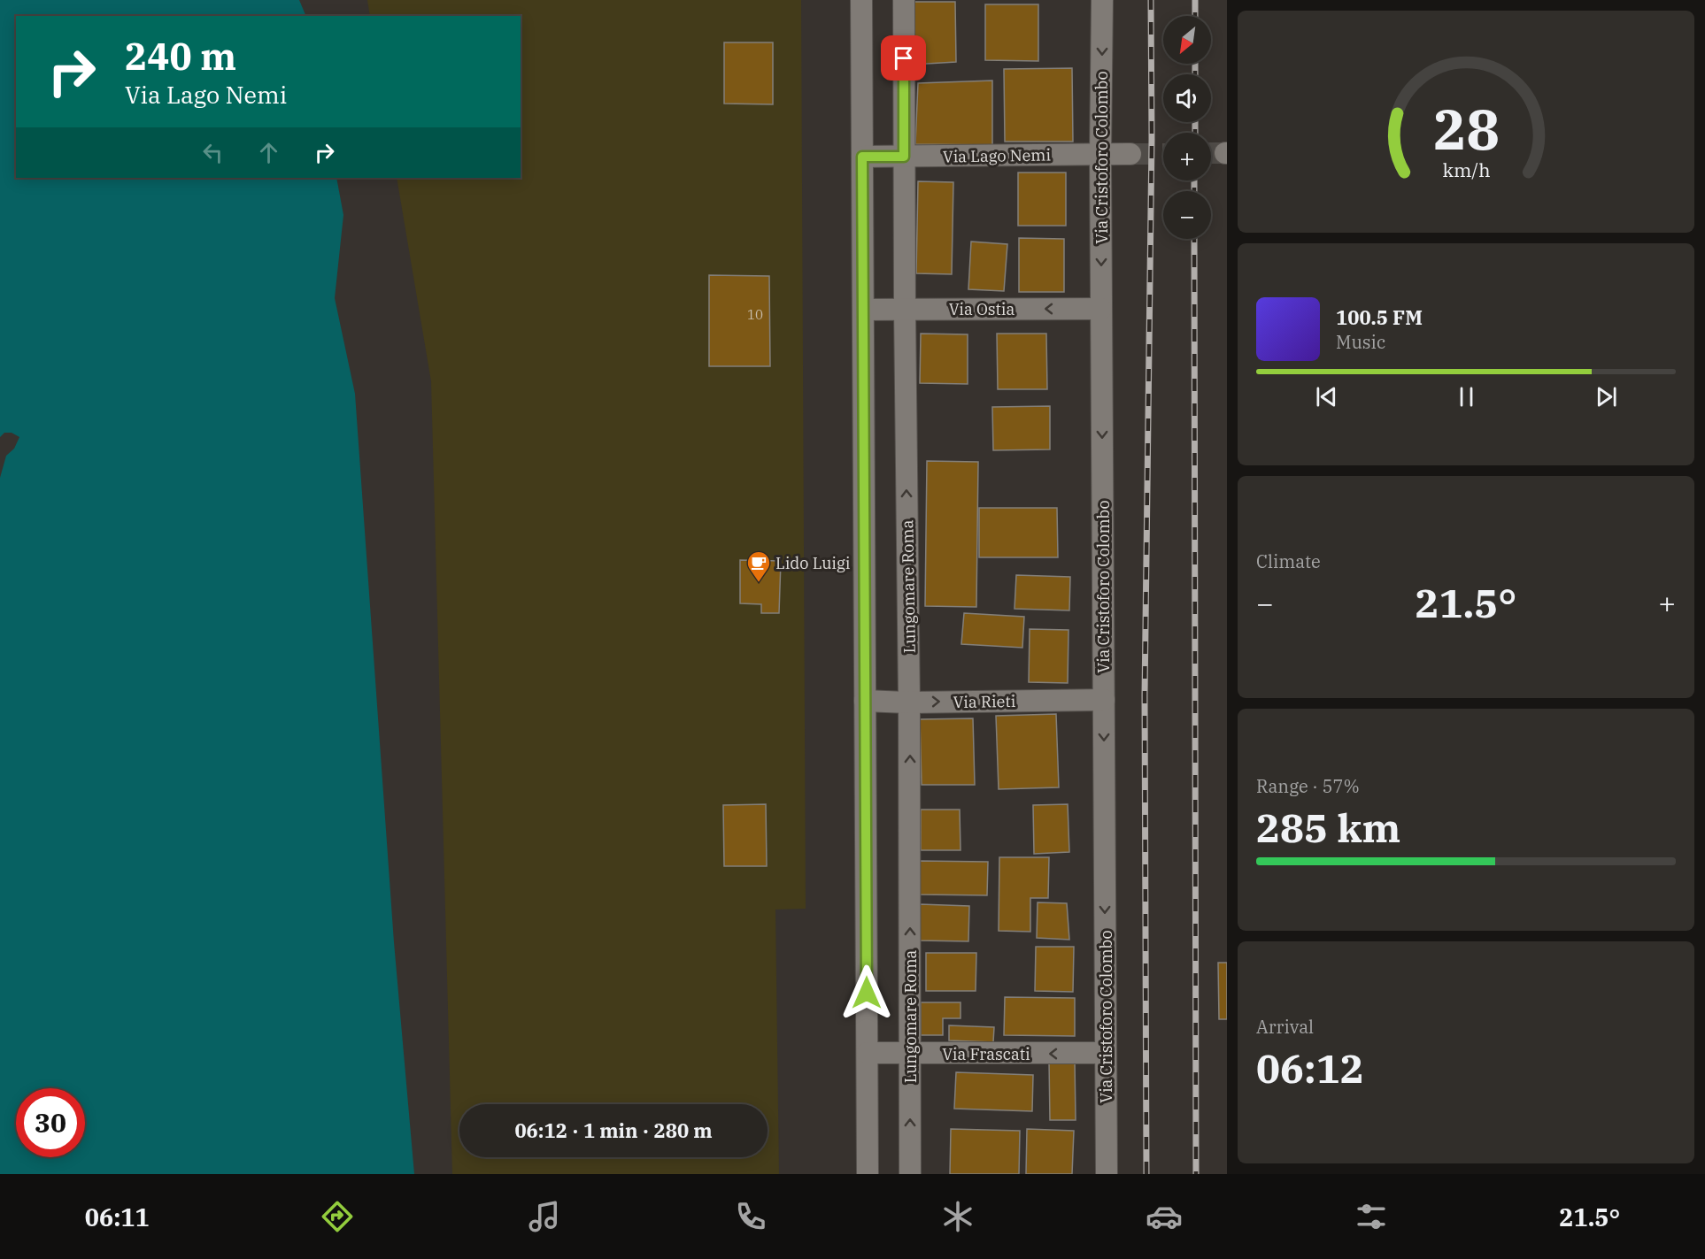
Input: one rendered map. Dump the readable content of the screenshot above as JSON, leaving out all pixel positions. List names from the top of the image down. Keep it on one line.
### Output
{"streets":{"street":["Via Lago Nemi","Via Cristoforo Colombo","Via Ostia","Lungomare Roma","Via Rieti","Via Frascati"]},"crossings":[["Via Lago Nemi","Via Cristoforo Colombo"],["Via Lago Nemi","Lungomare Roma"],["Via Cristoforo Colombo","Via Ostia"],["Via Cristoforo Colombo","Via Rieti"],["Via Cristoforo Colombo","Via Frascati"],["Via Ostia","Lungomare Roma"],["Lungomare Roma","Via Rieti"],["Lungomare Roma","Via Frascati"]],"one_way":["Via Cristoforo Colombo","Via Ostia","Via Rieti","Via Frascati"],"places":{"cafe":["Lido Luigi"]},"house_numbers":["10"],"north":"bottom left","page":{"map_buttons":["+","−"],"turn":["240 m","Via Lago Nemi"],"song":["100.5 FM","Music"],"tile":["Climate",["Range · 57%","285 km"],["Arrival","06:12"]],"heat":["−","21.5°","+"],"limit":"30","trip":"06:12 · 1 min · 280 m","tabs":["06:11","21.5°"],"gauge":["28","km/h"]}}
